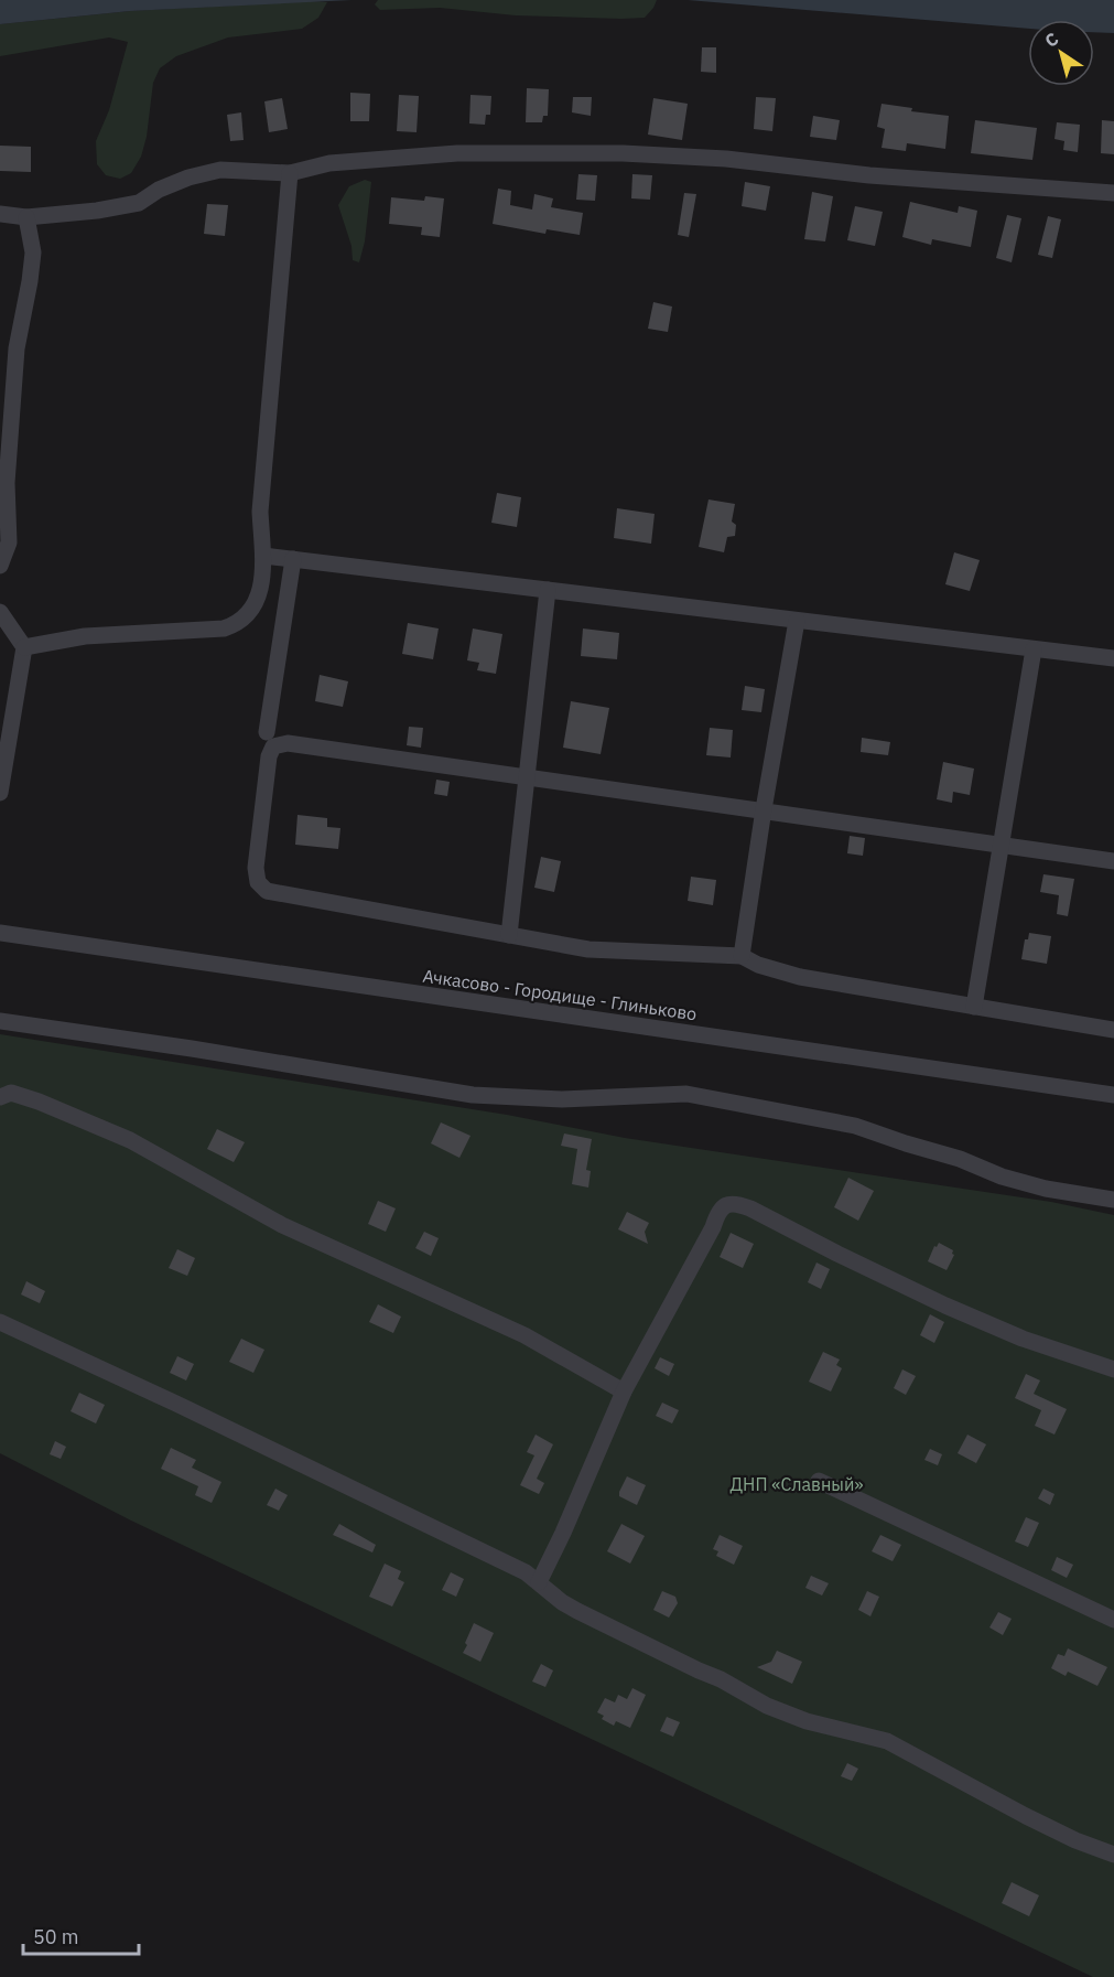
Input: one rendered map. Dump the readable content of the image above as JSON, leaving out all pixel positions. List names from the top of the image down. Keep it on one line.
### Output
{"streets":{"street":["Ачкасово - Городище - Глиньково"]},"parks":["ДНП «Славный»"],"scale_bar":"50 m","north":"top left"}
